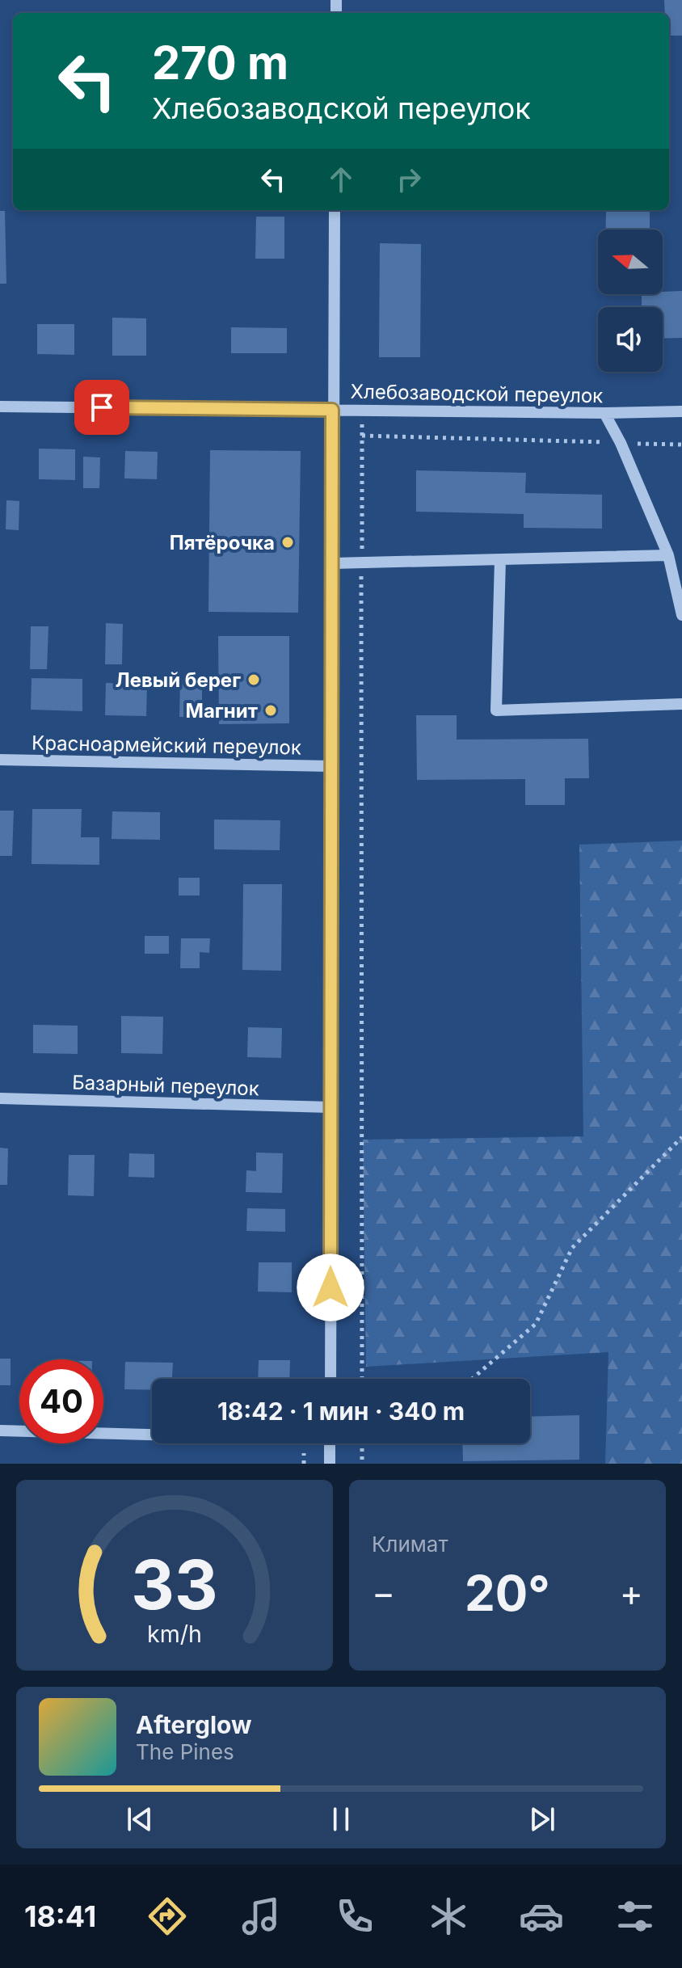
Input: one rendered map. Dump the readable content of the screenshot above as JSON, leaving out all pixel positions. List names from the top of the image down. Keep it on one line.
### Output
{"streets":{"street":["Хлебозаводской переулок","Красноармейский переулок","Базарный переулок"]},"places":["Пятёрочка","Левый берег","Магнит"],"north":"left","page":{"turn":["270 m","Хлебозаводской переулок"],"limit":"40","trip":"18:42 · 1 мин · 340 m","tile":"Климат","heat":["−","20°","+"],"song":["Afterglow","The Pines"],"tabs":"18:41","gauge":["33","km/h"]}}
